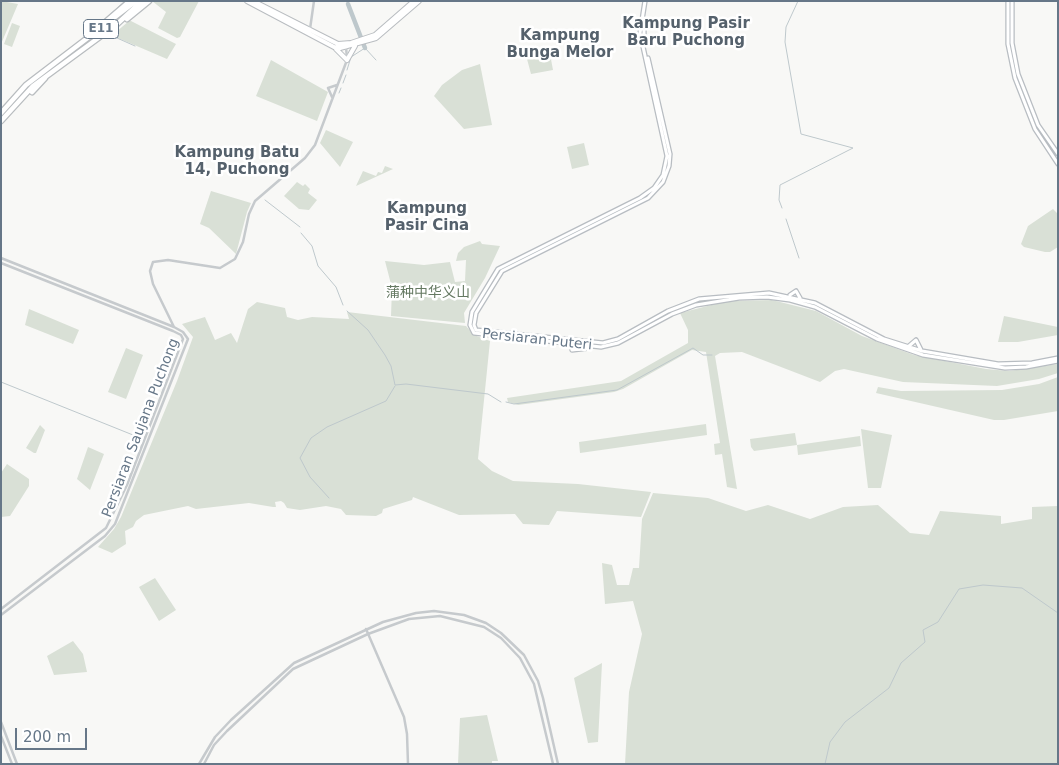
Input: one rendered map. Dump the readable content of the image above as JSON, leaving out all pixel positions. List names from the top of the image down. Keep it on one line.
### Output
{"streets":{"highway":["E11"],"main road":["Persiaran Puteri"],"street":["Persiaran Saujana Puchong"]},"districts":["Kampung Pasir Baru Puchong","Kampung Bunga Melor","Kampung Batu 14, Puchong","Kampung Pasir Cina"],"parks":["蒲种中华义山"],"scale_bar":"200 m"}
